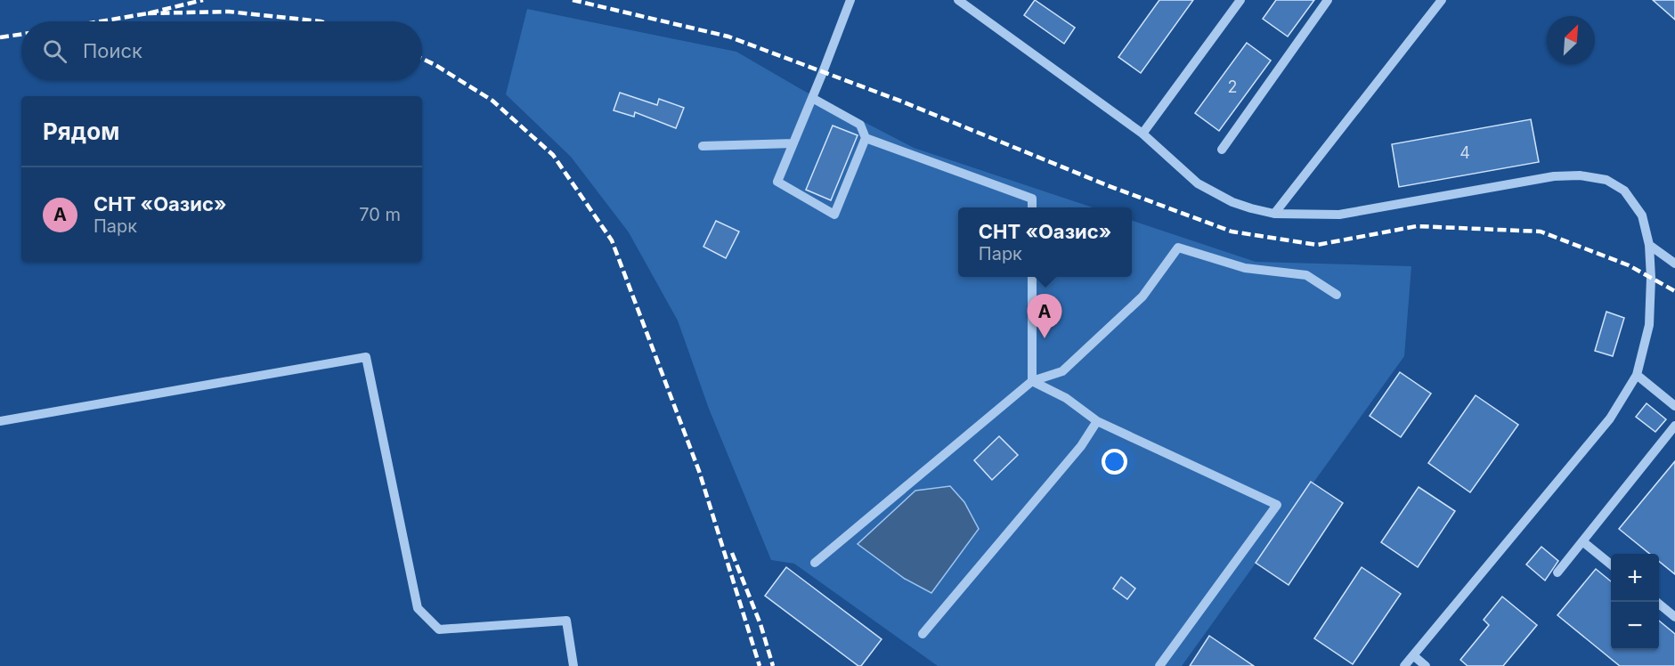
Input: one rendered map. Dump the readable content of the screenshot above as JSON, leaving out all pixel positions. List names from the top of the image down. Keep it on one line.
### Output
{"house_numbers":["2","4"],"north":"top right","page":{"search":"Поиск","heading":"Рядом","list":[{"mark":"A","name":"СНТ «Оазис»","note":"Парк","value":"70 m"}],"popup":["СНТ «Оазис»","Парк"],"pins":"A","map_buttons":["+","−"]}}
